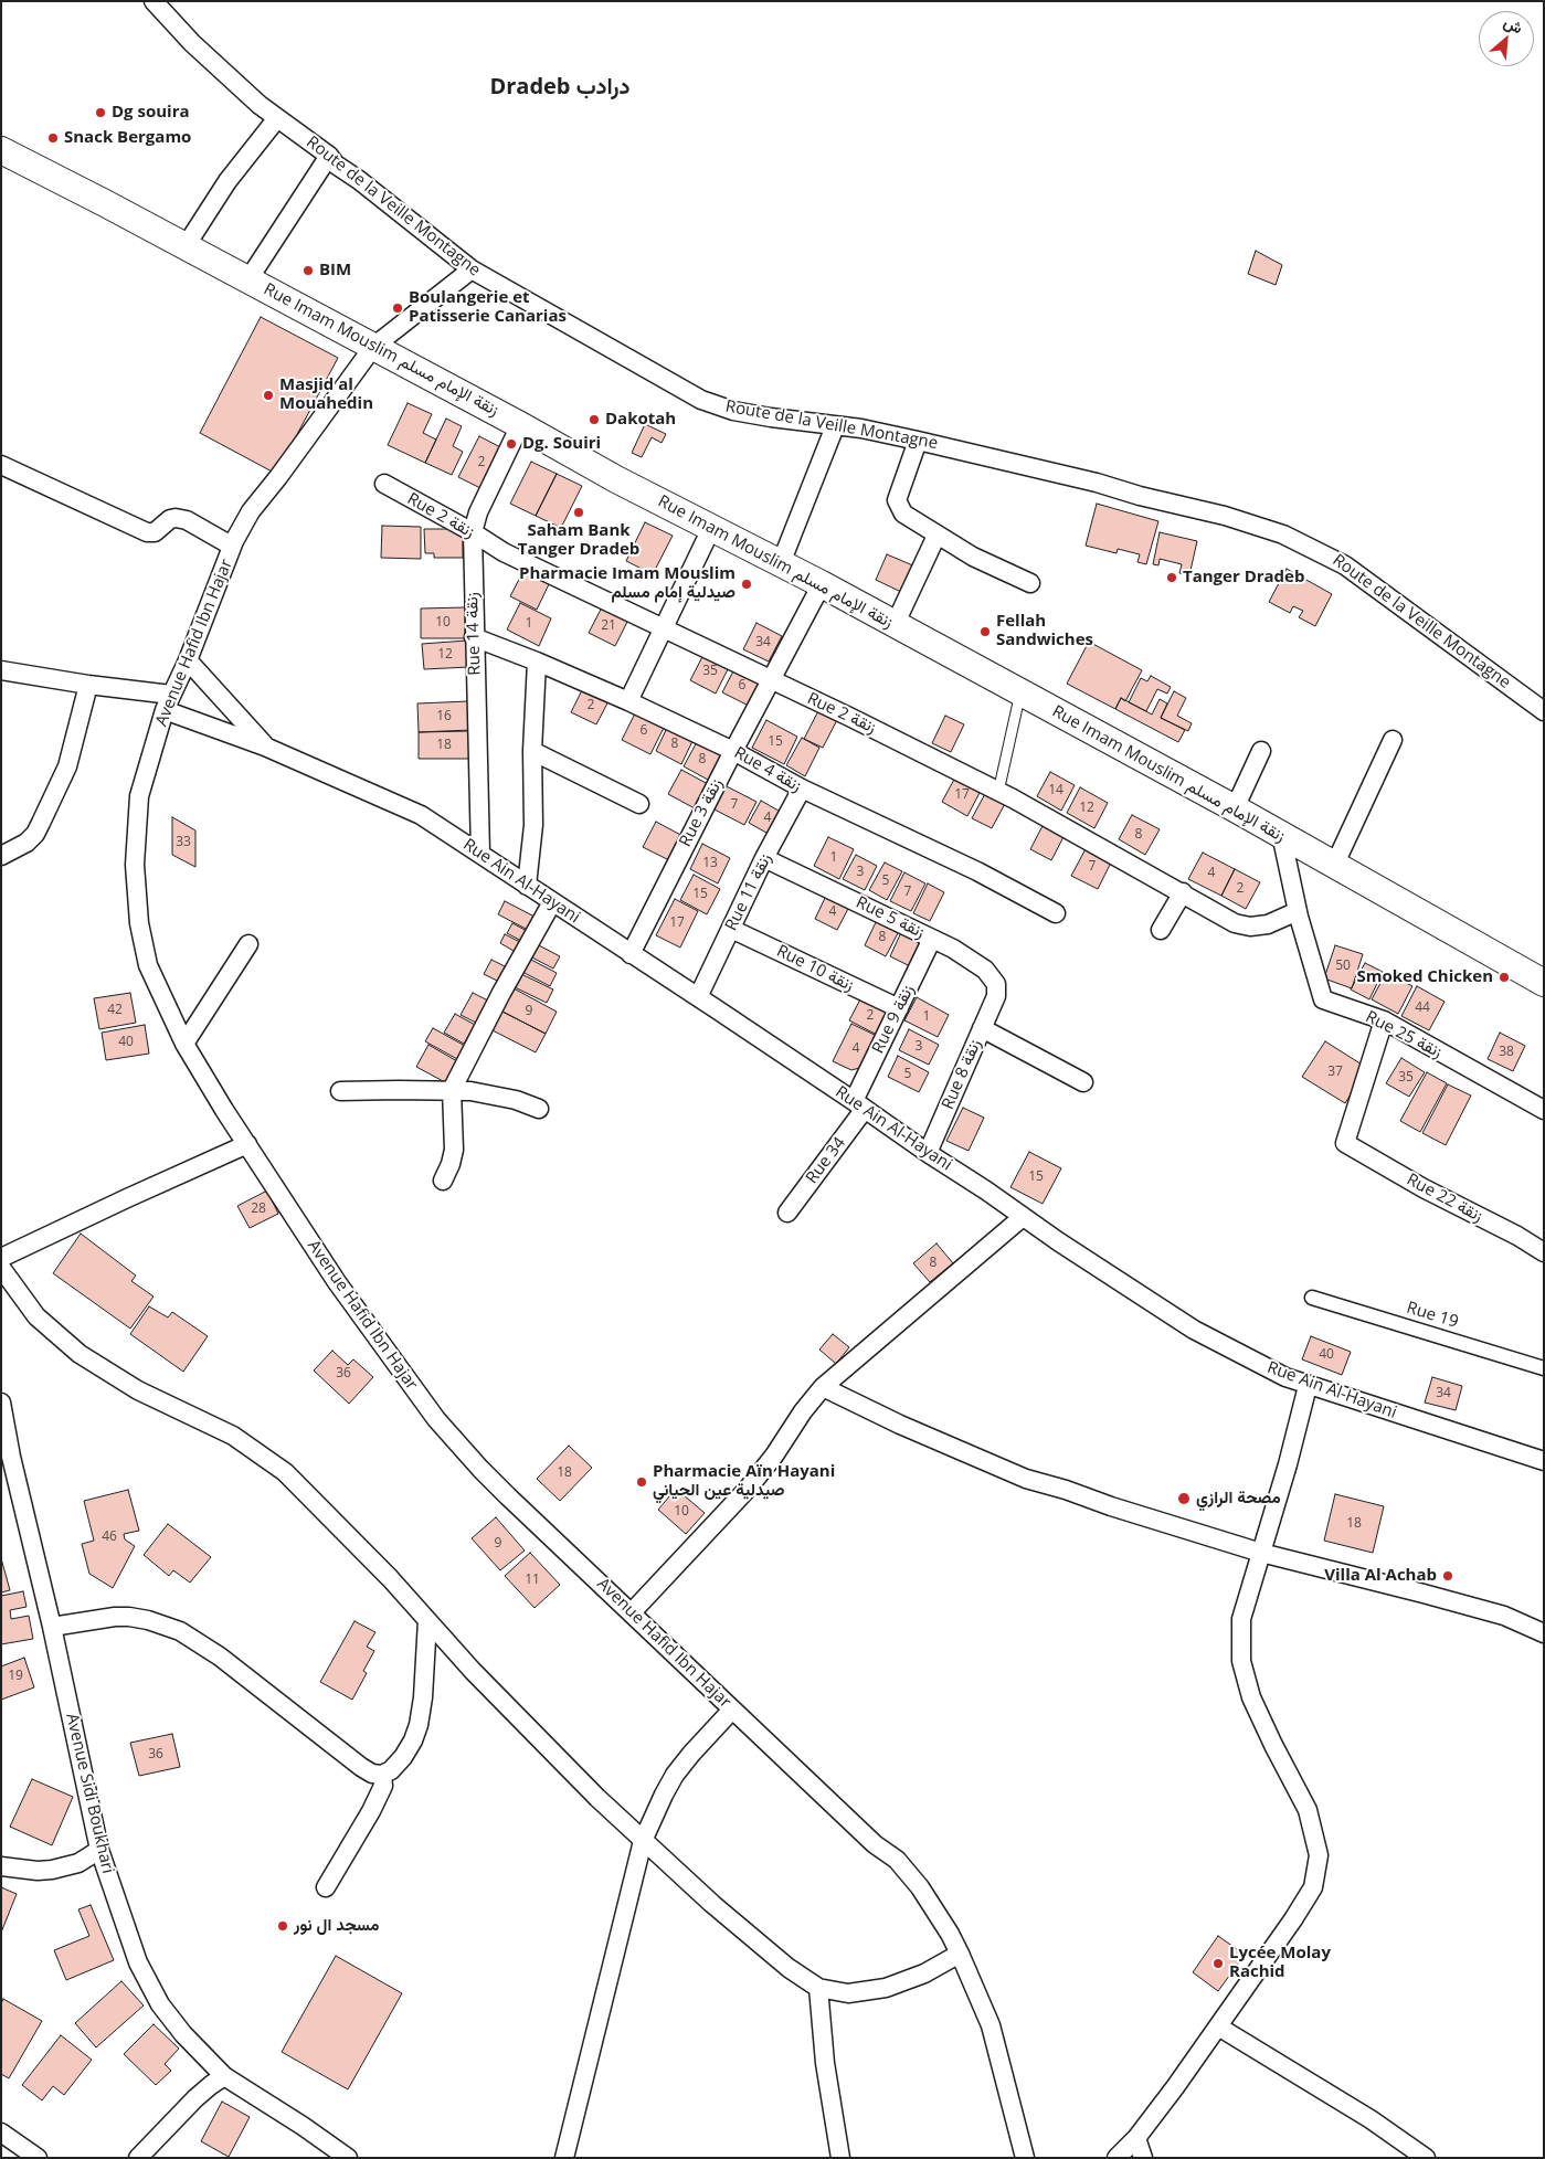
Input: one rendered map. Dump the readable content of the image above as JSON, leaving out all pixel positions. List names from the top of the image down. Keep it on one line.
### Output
{"streets":{"main road":["Rue Imam Mouslim زنقة الإمام مسلم"],"street":["Route de la Veille Montagne","Rue 2 زنقة","Rue 14 زنقة","Avenue Hafid Ibn Hajar","Rue 4 زنقة","Rue 3 زنقة","Rue Ain Al-Hayani","Rue 11 زنقة","Rue 5 زنقة","Rue 10 زنقة","Rue 9 زنقة","Rue 25 زنقة","Rue 8 زنقة","Rue 34","Rue 22 زنقة","Rue 19","Avenue Sidi Boukhari"]},"crossings":[["Route de la Veille Montagne","Avenue Hafid Ibn Hajar"],["Rue Imam Mouslim زنقة الإمام مسلم","Rue 14 زنقة"],["Rue Imam Mouslim زنقة الإمام مسلم","Avenue Hafid Ibn Hajar"],["Rue Imam Mouslim زنقة الإمام مسلم","Rue 3 زنقة"],["Rue Imam Mouslim زنقة الإمام مسلم","Rue 25 زنقة"],["Rue 2 زنقة","Rue 14 زنقة"],["Rue 2 زنقة","Rue 3 زنقة"],["Rue 2 زنقة","Rue 25 زنقة"],["Rue 14 زنقة","Rue 4 زنقة"],["Rue 14 زنقة","Rue Ain Al-Hayani"],["Avenue Hafid Ibn Hajar","Rue Ain Al-Hayani"],["Rue 4 زنقة","Rue 3 زنقة"],["Rue 4 زنقة","Rue 11 زنقة"],["Rue 3 زنقة","Rue Ain Al-Hayani"],["Rue Ain Al-Hayani","Rue 11 زنقة"],["Rue Ain Al-Hayani","Rue 9 زنقة"],["Rue Ain Al-Hayani","Rue 8 زنقة"],["Rue Ain Al-Hayani","Rue 34"],["Rue 11 زنقة","Rue 5 زنقة"],["Rue 11 زنقة","Rue 10 زنقة"],["Rue 5 زنقة","Rue 9 زنقة"],["Rue 5 زنقة","Rue 8 زنقة"],["Rue 10 زنقة","Rue 9 زنقة"],["Rue 9 زنقة","Rue 34"],["Rue 25 زنقة","Rue 22 زنقة"]],"districts":["Dradeb درادب"],"places":["Dg souira","Snack Bergamo","BIM","Boulangerie et Patisserie Canarias","Masjid al Mouahedin","Dakotah","Dg. Souiri","Saham Bank Tanger Dradeb","Tanger Dradeb","Pharmacie Imam Mouslim صيدلية إمام مسلم","Fellah Sandwiches","Smoked Chicken","Pharmacie Aïn Hayani صيدلية عين الحياني","مصحة الرازي","Villa Al Achab","مسجد ال نور","Lycée Molay Rachid"],"house_numbers":["2","10","1","21","34","12","35","6","2","16","6","15","8","18","8","14","17","7","12","4","8","33","1","13","7","3","4","5","2","7","15","4","17","8","50","44","42","9","2","1","40","3","4","38","37","5","35","15","28","8","40","36","34","18","10","18","46","9","11","19","36"],"north":"top right"}
